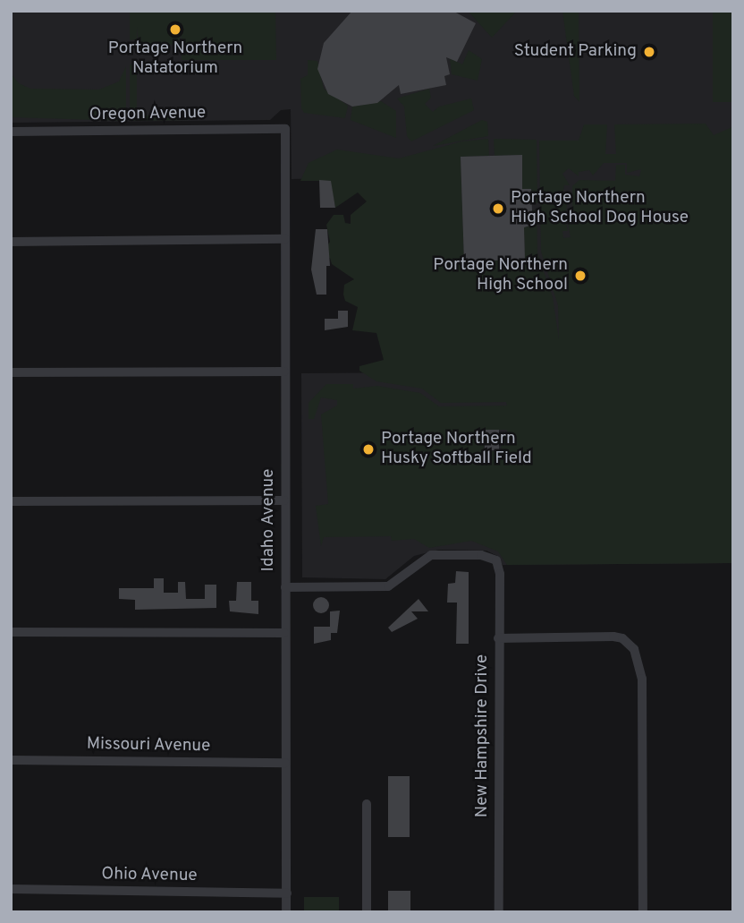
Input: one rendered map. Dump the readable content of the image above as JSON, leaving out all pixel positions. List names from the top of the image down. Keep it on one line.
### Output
{"streets":{"street":["Oregon Avenue","Idaho Avenue","New Hampshire Drive","Missouri Avenue","Ohio Avenue"]},"crossings":[["Oregon Avenue","Idaho Avenue"],["Idaho Avenue","New Hampshire Drive"],["Idaho Avenue","Missouri Avenue"],["Idaho Avenue","Ohio Avenue"]],"places":["Portage Northern Natatorium","Student Parking","Portage Northern High School Dog House","Portage Northern High School","Portage Northern Husky Softball Field"]}
